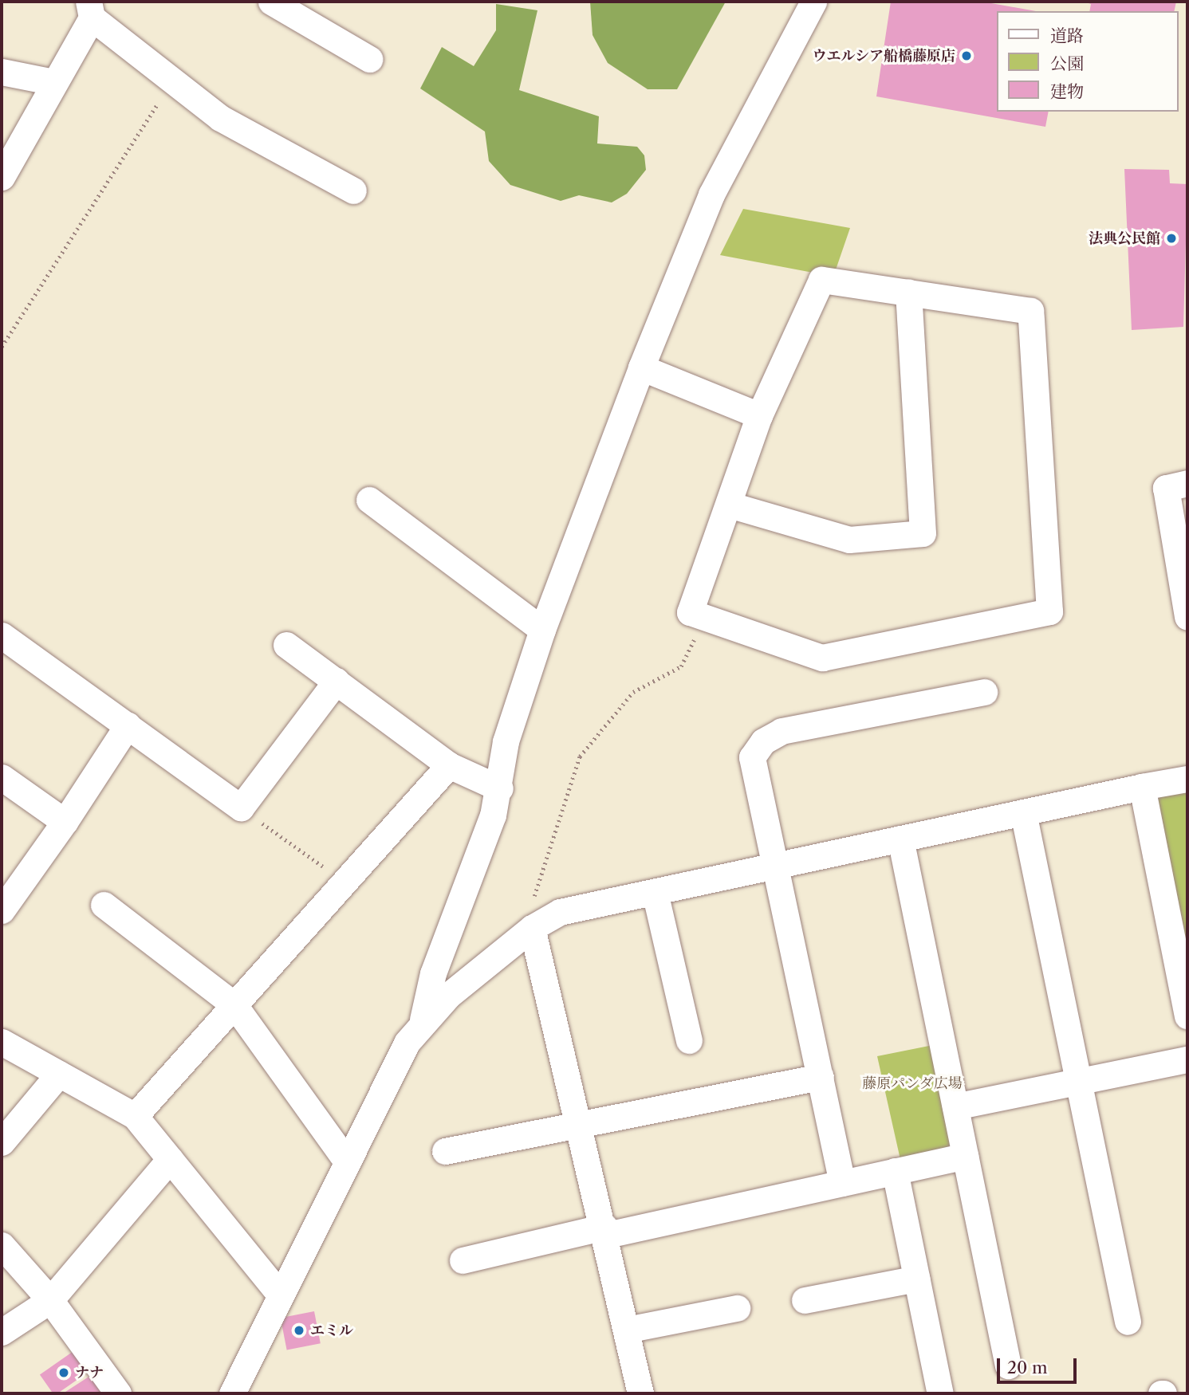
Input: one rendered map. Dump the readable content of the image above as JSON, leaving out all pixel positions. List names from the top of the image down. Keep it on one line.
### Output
{"parks":["藤原パンダ広場"],"places":["ウエルシア船橋藤原店","法典公民館","エミル","ナナ"],"legend":["道路","公園","建物"],"scale_bar":"20 m"}
